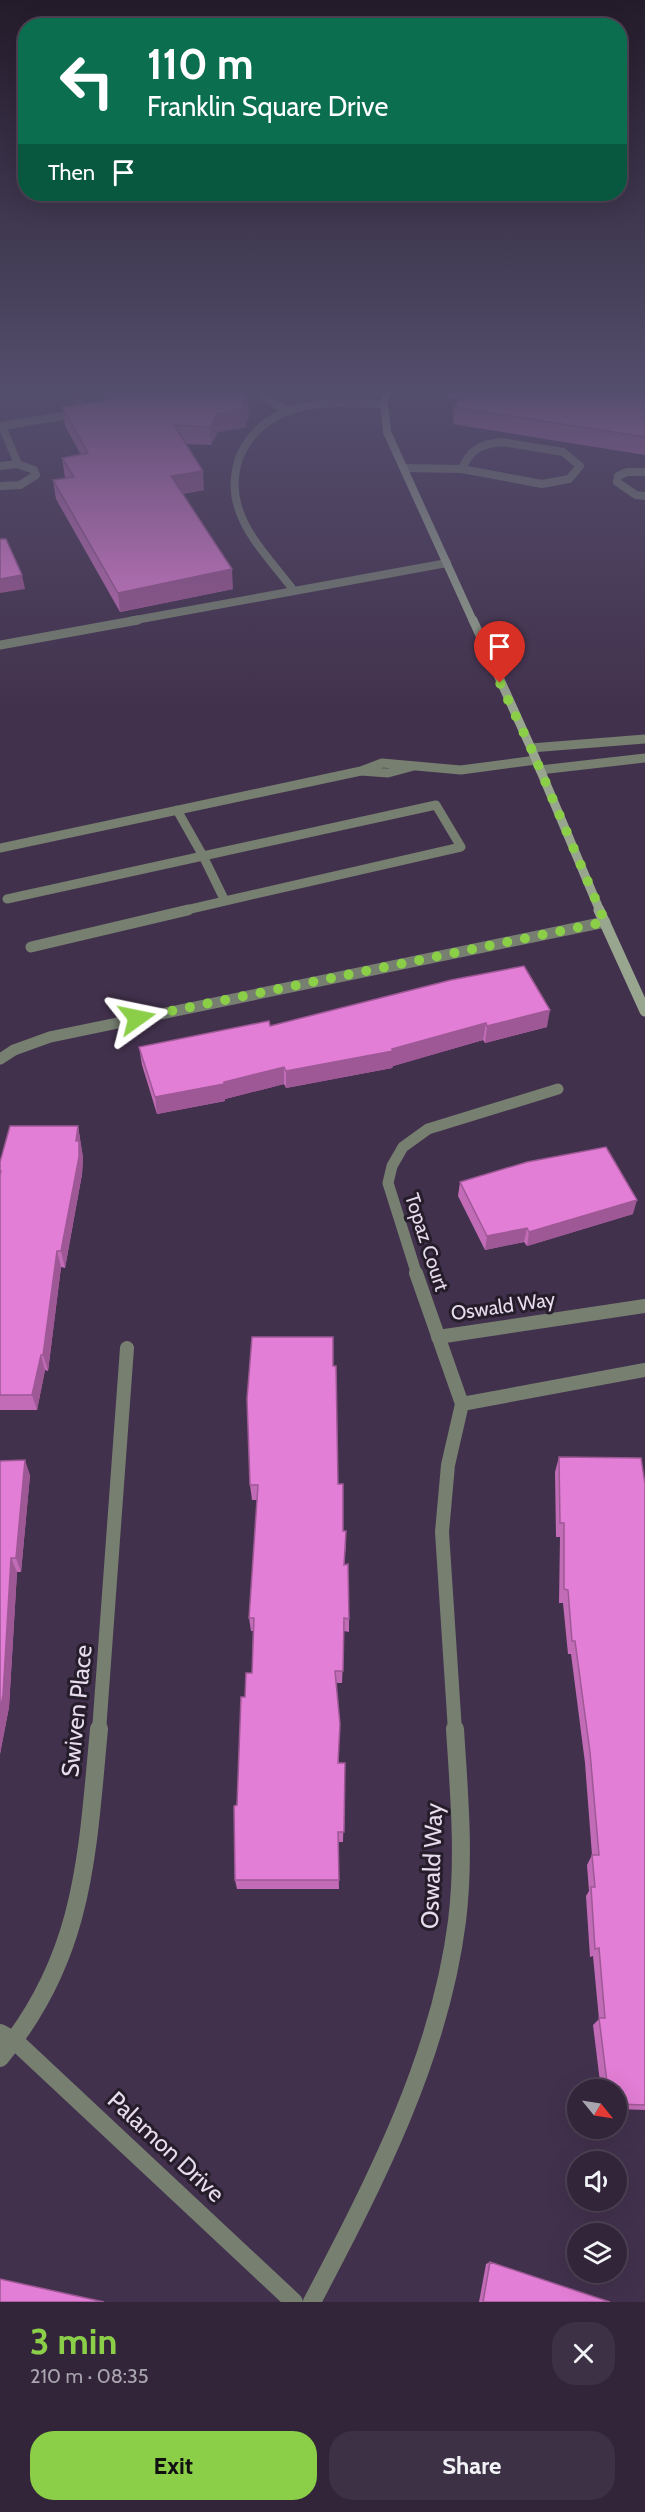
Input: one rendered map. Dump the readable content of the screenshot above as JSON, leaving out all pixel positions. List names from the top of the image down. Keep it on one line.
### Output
{"streets":{"street":["Topaz Court","Oswald Way","Swiven Place","Palamon Drive"]},"crossings":[["Topaz Court","Oswald Way"],["Swiven Place","Palamon Drive"]],"north":"bottom right","page":{"turn":["110 m","Franklin Square Drive"],"then":"Then","heading":["3 min","210 m · 08:35"],"buttons":["Exit","Share"]}}
